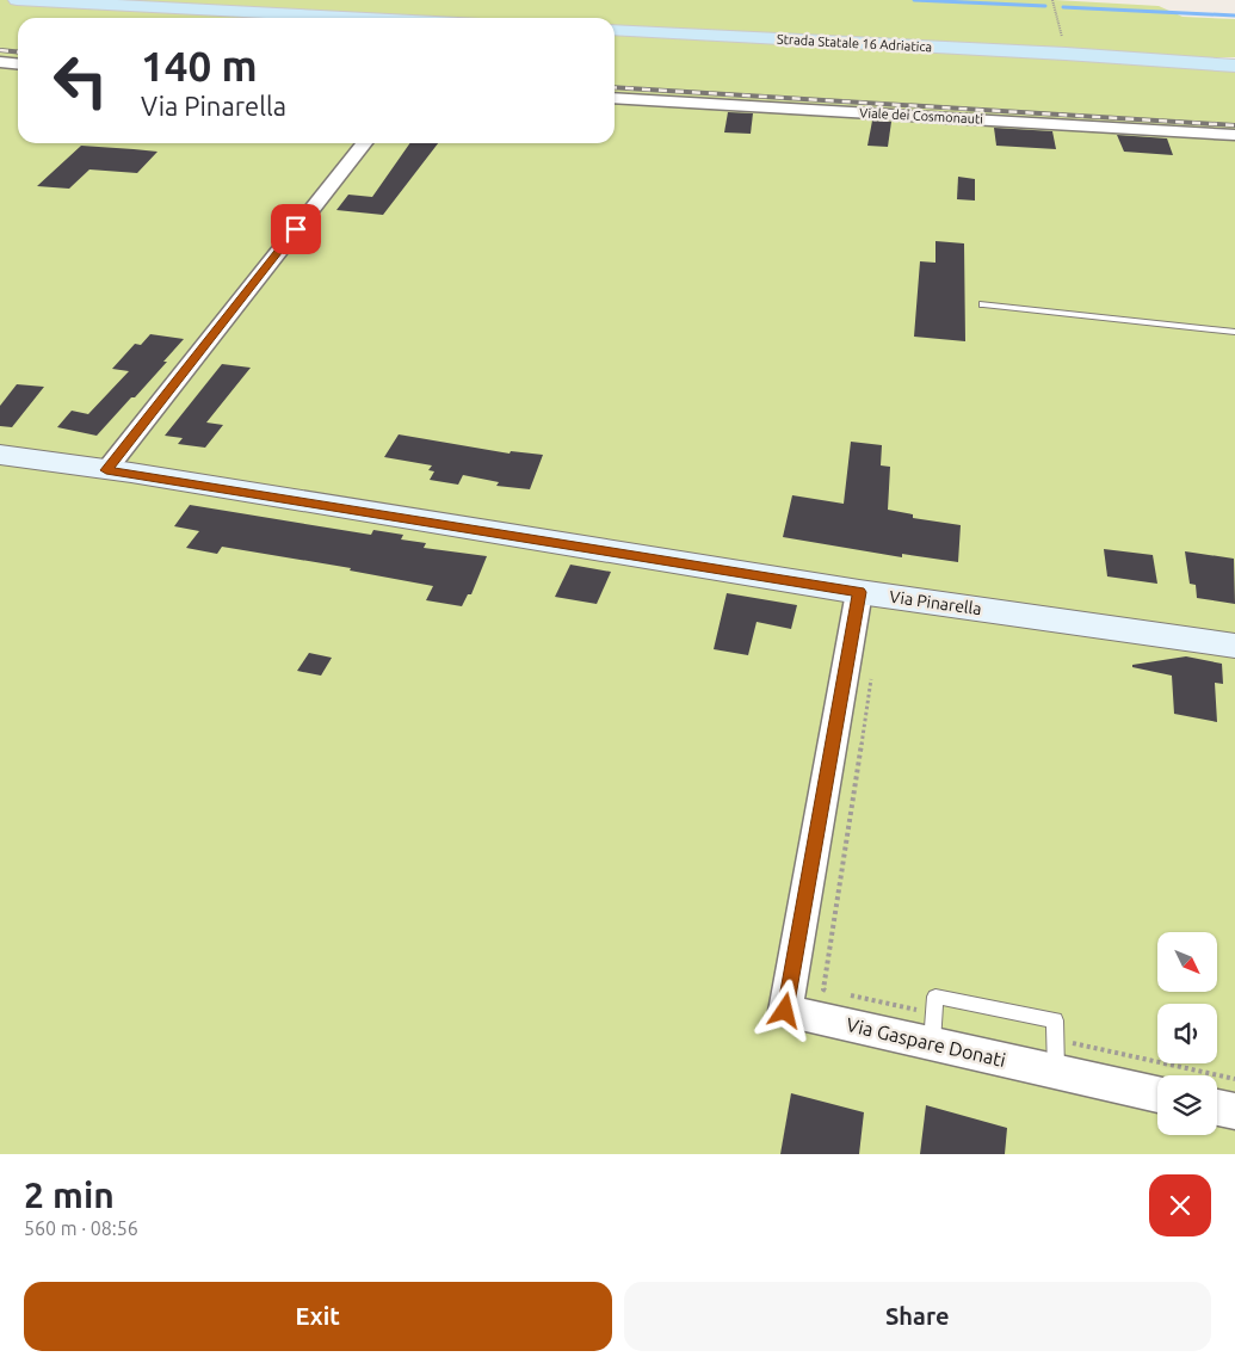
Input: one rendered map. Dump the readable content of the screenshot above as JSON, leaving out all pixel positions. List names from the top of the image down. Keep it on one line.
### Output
{"streets":{"main road":["Strada Statale 16 Adriatica"],"street":["Viale dei Cosmonauti","Via Pinarella","Via Gaspare Donati"]},"crossings":[["Via Pinarella","Via Gaspare Donati"]],"north":"bottom right","page":{"turn":["140 m","Via Pinarella"],"heading":["2 min","560 m · 08:56"],"buttons":["Exit","Share"]}}
